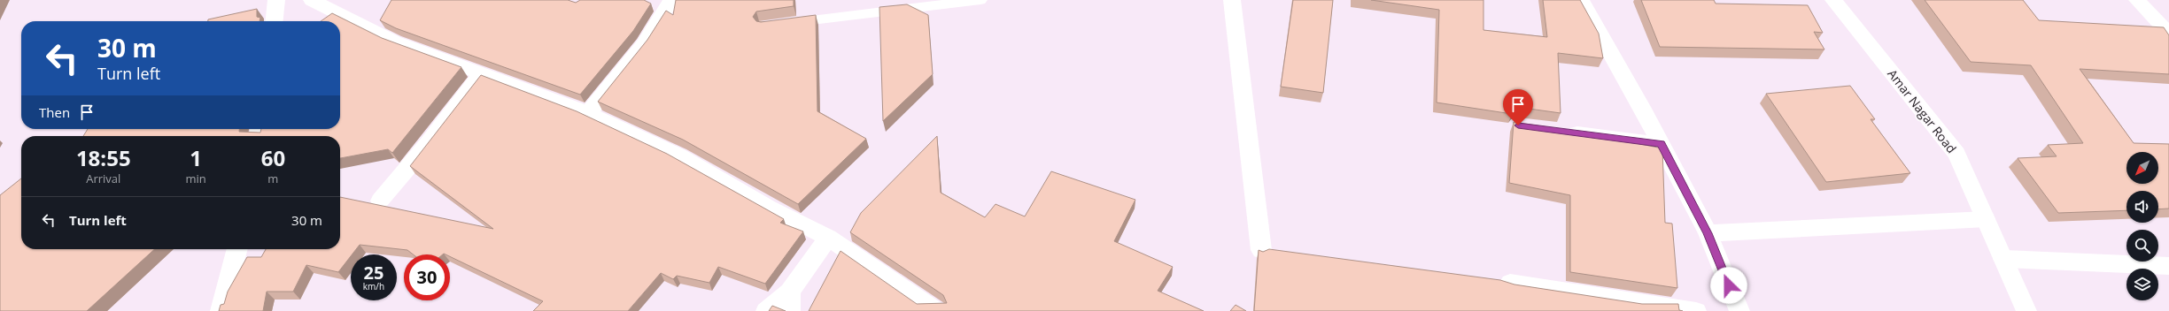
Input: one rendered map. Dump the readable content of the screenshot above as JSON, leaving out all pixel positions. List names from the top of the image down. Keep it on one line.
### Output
{"streets":{"street":["Amar Nagar Road"]},"north":"bottom left","page":{"turn":["30 m","Turn left"],"then":"Then","eta":["18:55","Arrival","1","min","60","m"],"list":[{"name":"Turn left","value":"30 m"}],"speed":"25 km/h","limit":"30"}}
